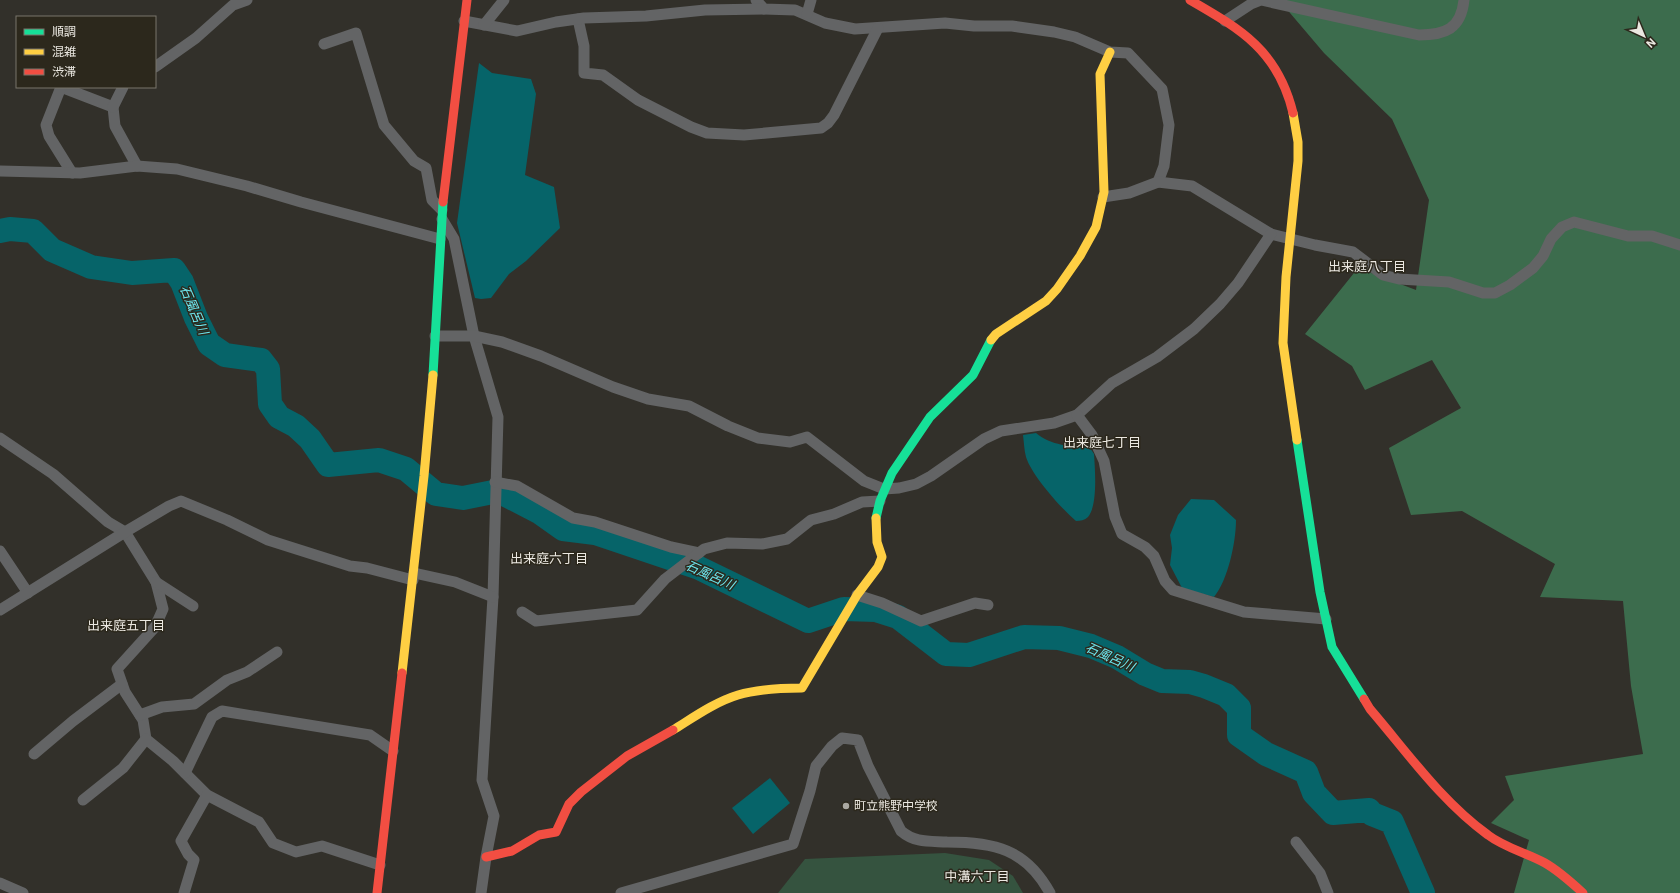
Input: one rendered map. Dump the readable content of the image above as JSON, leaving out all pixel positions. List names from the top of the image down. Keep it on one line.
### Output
{"districts":["出来庭八丁目","出来庭七丁目","出来庭六丁目","出来庭五丁目","中溝六丁目"],"water":["石風呂川"],"places":["町立熊野中学校"],"legend":["順調","混雑","渋滞"],"north":"bottom right"}
